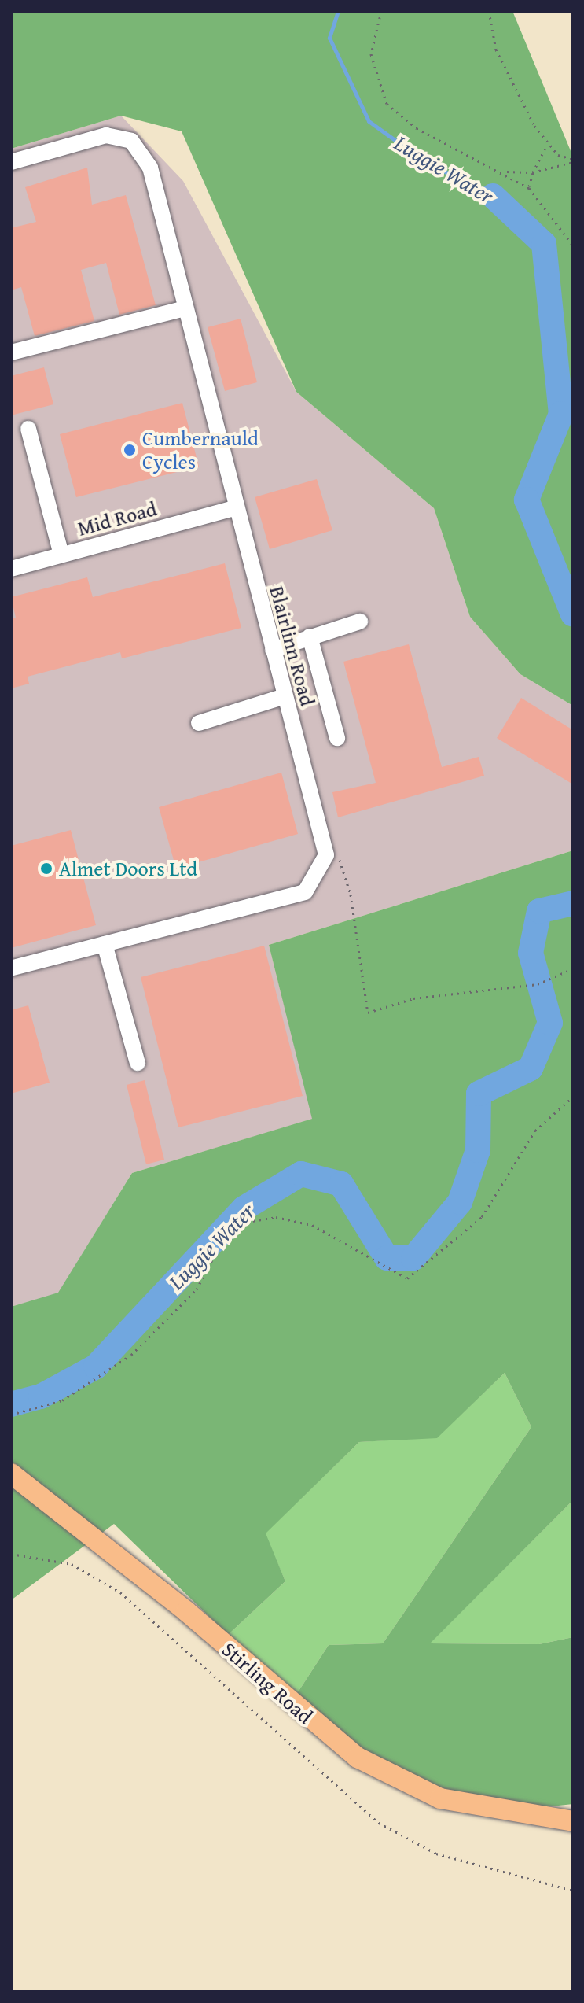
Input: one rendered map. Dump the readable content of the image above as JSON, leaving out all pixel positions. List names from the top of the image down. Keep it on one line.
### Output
{"streets":{"main road":["Stirling Road"],"street":["Mid Road","Blairlinn Road"]},"crossings":[["Mid Road","Blairlinn Road"]],"water":["Luggie Water"],"places":["Cumbernauld Cycles","Almet Doors Ltd"]}
